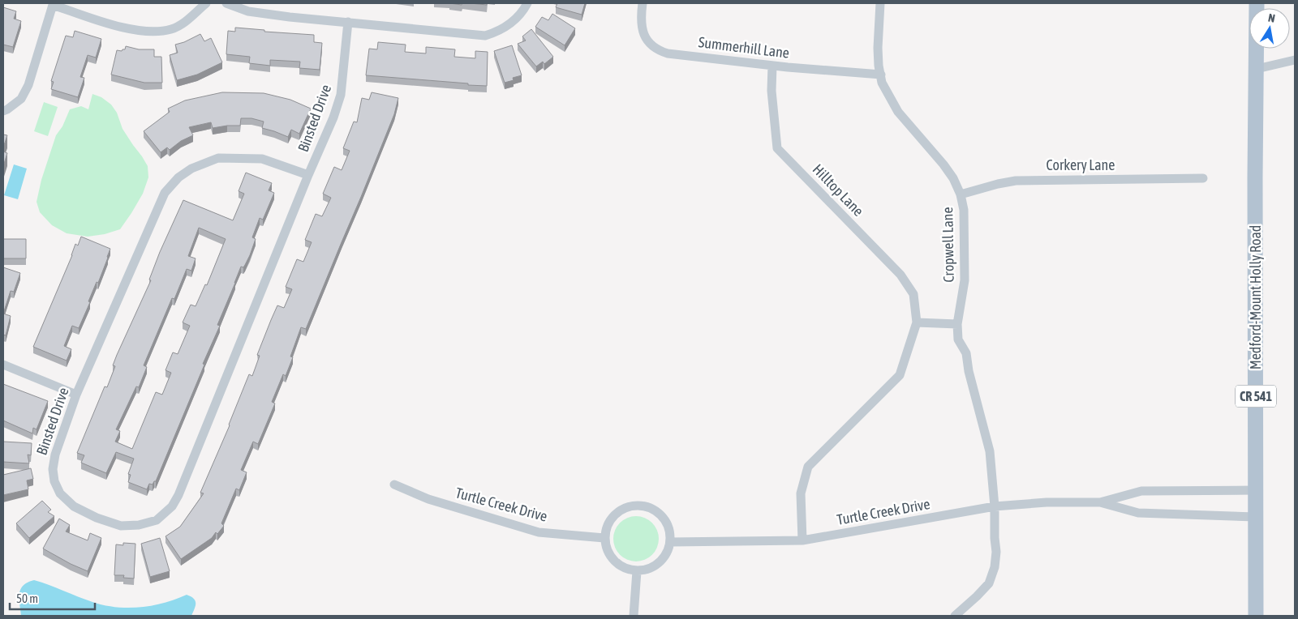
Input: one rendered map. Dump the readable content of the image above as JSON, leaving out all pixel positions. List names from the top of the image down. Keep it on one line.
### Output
{"streets":{"main road":["Medford-Mount Holly Road","CR 541"],"street":["Summerhill Lane","Binsted Drive","Corkery Lane","Hilltop Lane","Cropwell Lane","Turtle Creek Drive"]},"crossings":[["Summerhill Lane","Hilltop Lane"],["Summerhill Lane","Cropwell Lane"],["Corkery Lane","Cropwell Lane"],["Hilltop Lane","Turtle Creek Drive"],["Cropwell Lane","Turtle Creek Drive"],["Medford-Mount Holly Road","Turtle Creek Drive"]],"scale_bar":"50 m","north":"top"}
